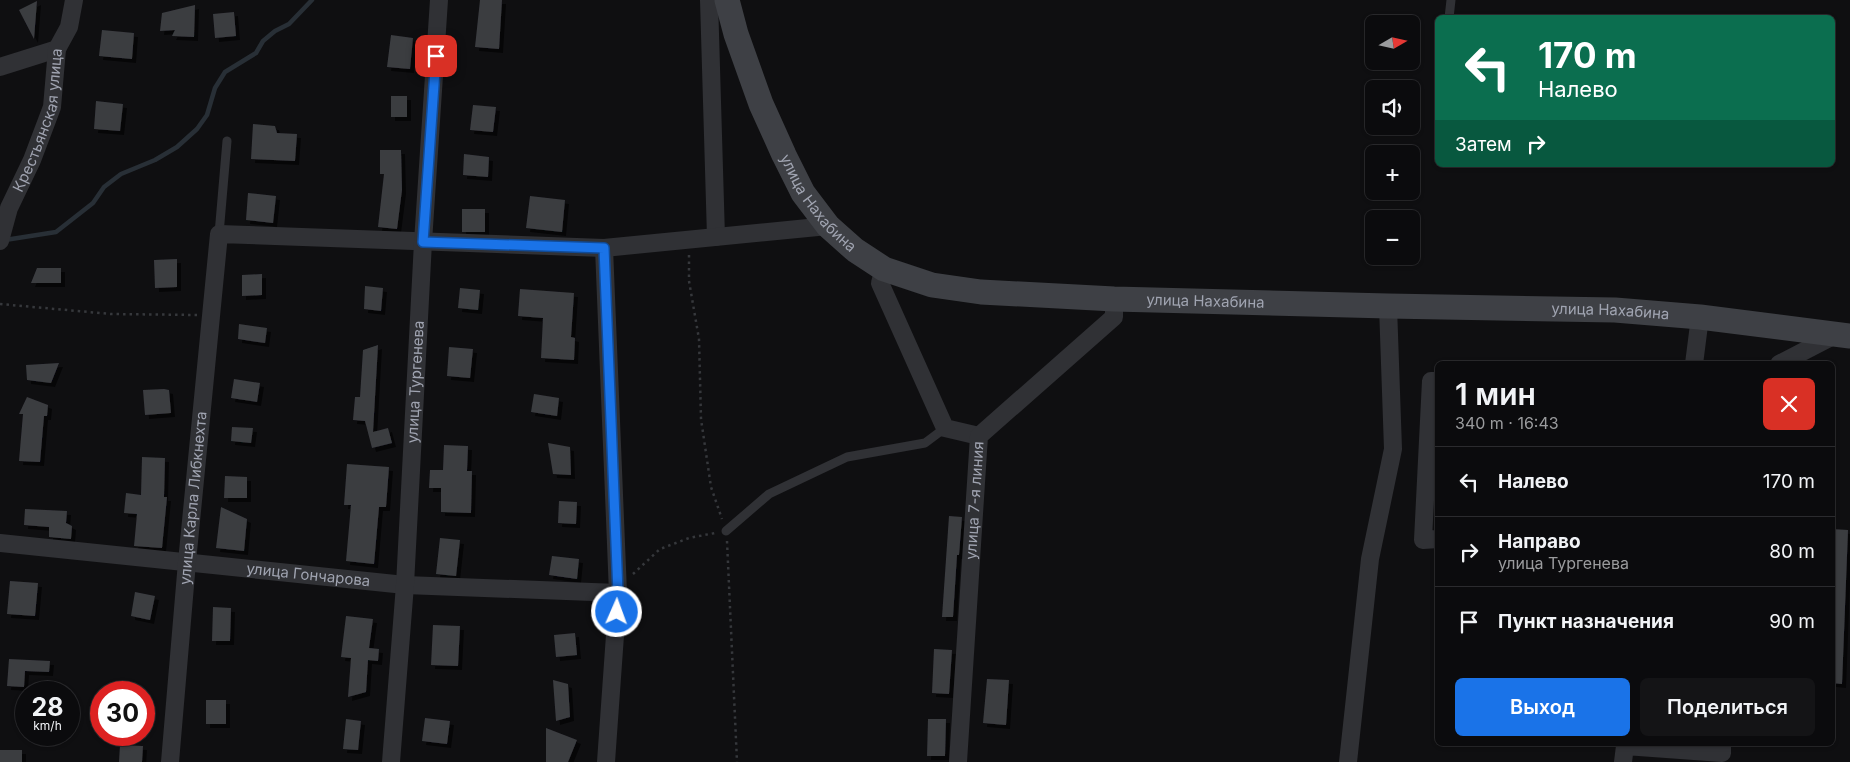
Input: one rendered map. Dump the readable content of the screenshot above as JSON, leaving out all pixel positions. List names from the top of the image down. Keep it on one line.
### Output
{"streets":{"main road":["улица Нахабина"],"street":["Крестьянская улица","улица Тургенева","улица Карла Либкнехта","улица 7-я линия","улица Гончарова"]},"crossings":[["улица Нахабина","улица 7-я линия"],["улица Тургенева","улица Гончарова"],["улица Карла Либкнехта","улица Гончарова"]],"north":"right","page":{"map_buttons":["+","−"],"turn":["170 m","Налево"],"then":"Затем","heading":["1 мин","340 m · 16:43"],"list":[{"name":"Налево","value":"170 m"},{"name":"Направо","note":"улица Тургенева","value":"80 m"},{"name":"Пункт назначения","value":"90 m"}],"buttons":["Выход","Поделиться"],"speed":"28 km/h","limit":"30"}}
